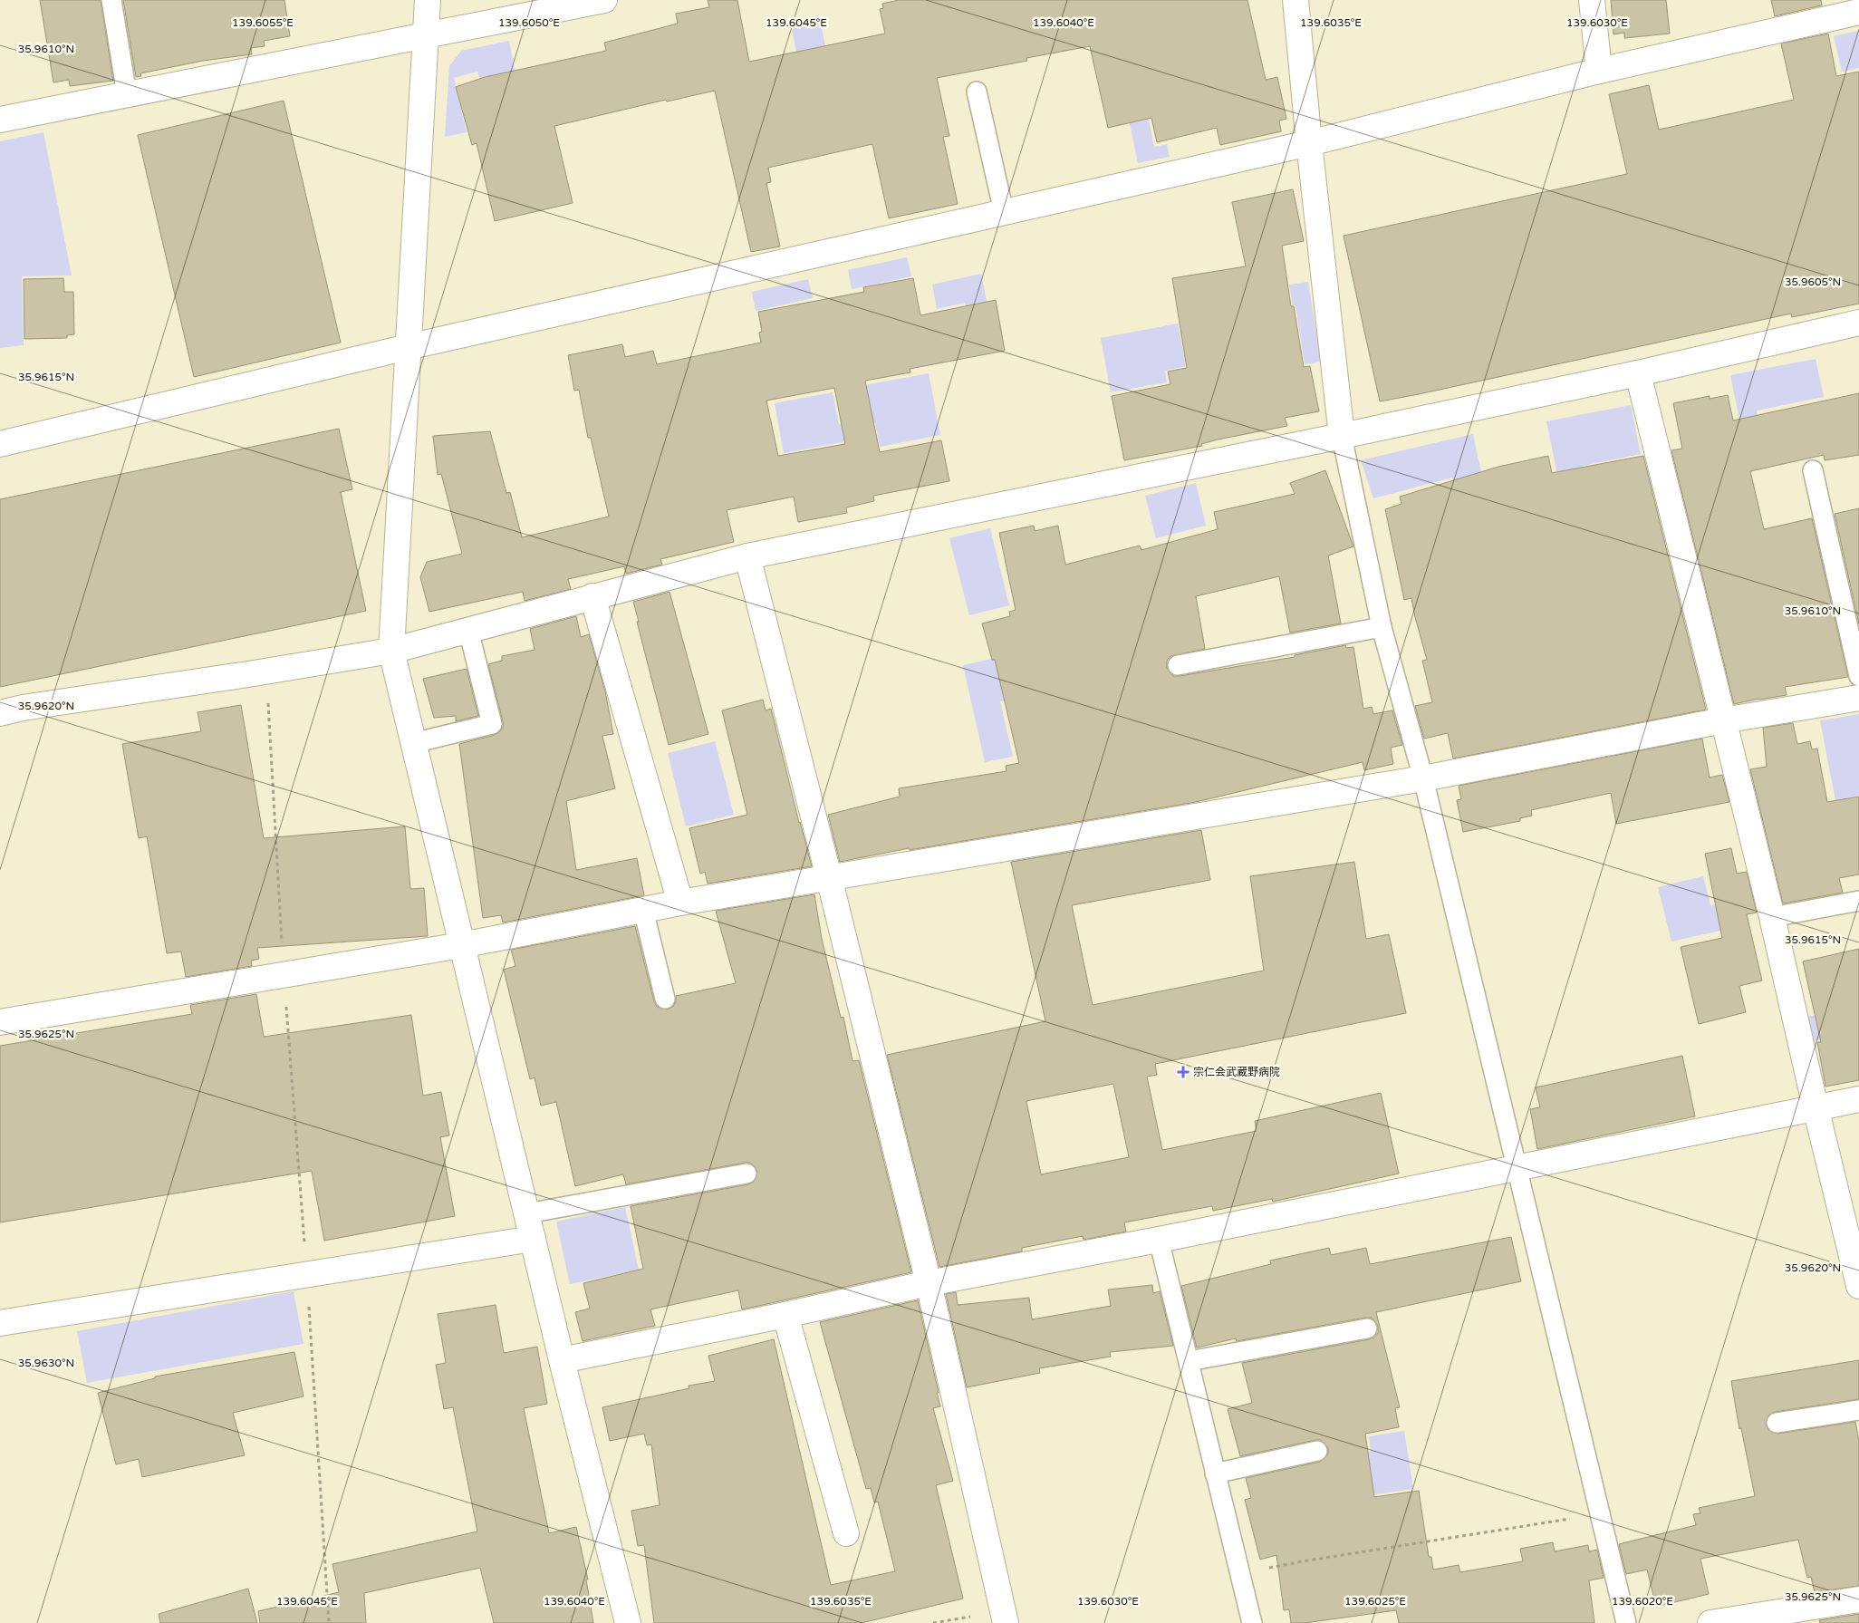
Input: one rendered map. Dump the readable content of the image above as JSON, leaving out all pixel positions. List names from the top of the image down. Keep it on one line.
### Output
{"places":{"health":["宗仁会武蔵野病院"]},"coordinates":["139.6055°E","139.6050°E","139.6045°E","139.6040°E","139.6035°E","139.6030°E","35.9610°N","35.9605°N","35.9615°N","35.9620°N","35.9625°N","35.9630°N","139.6025°E","139.6020°E"]}
